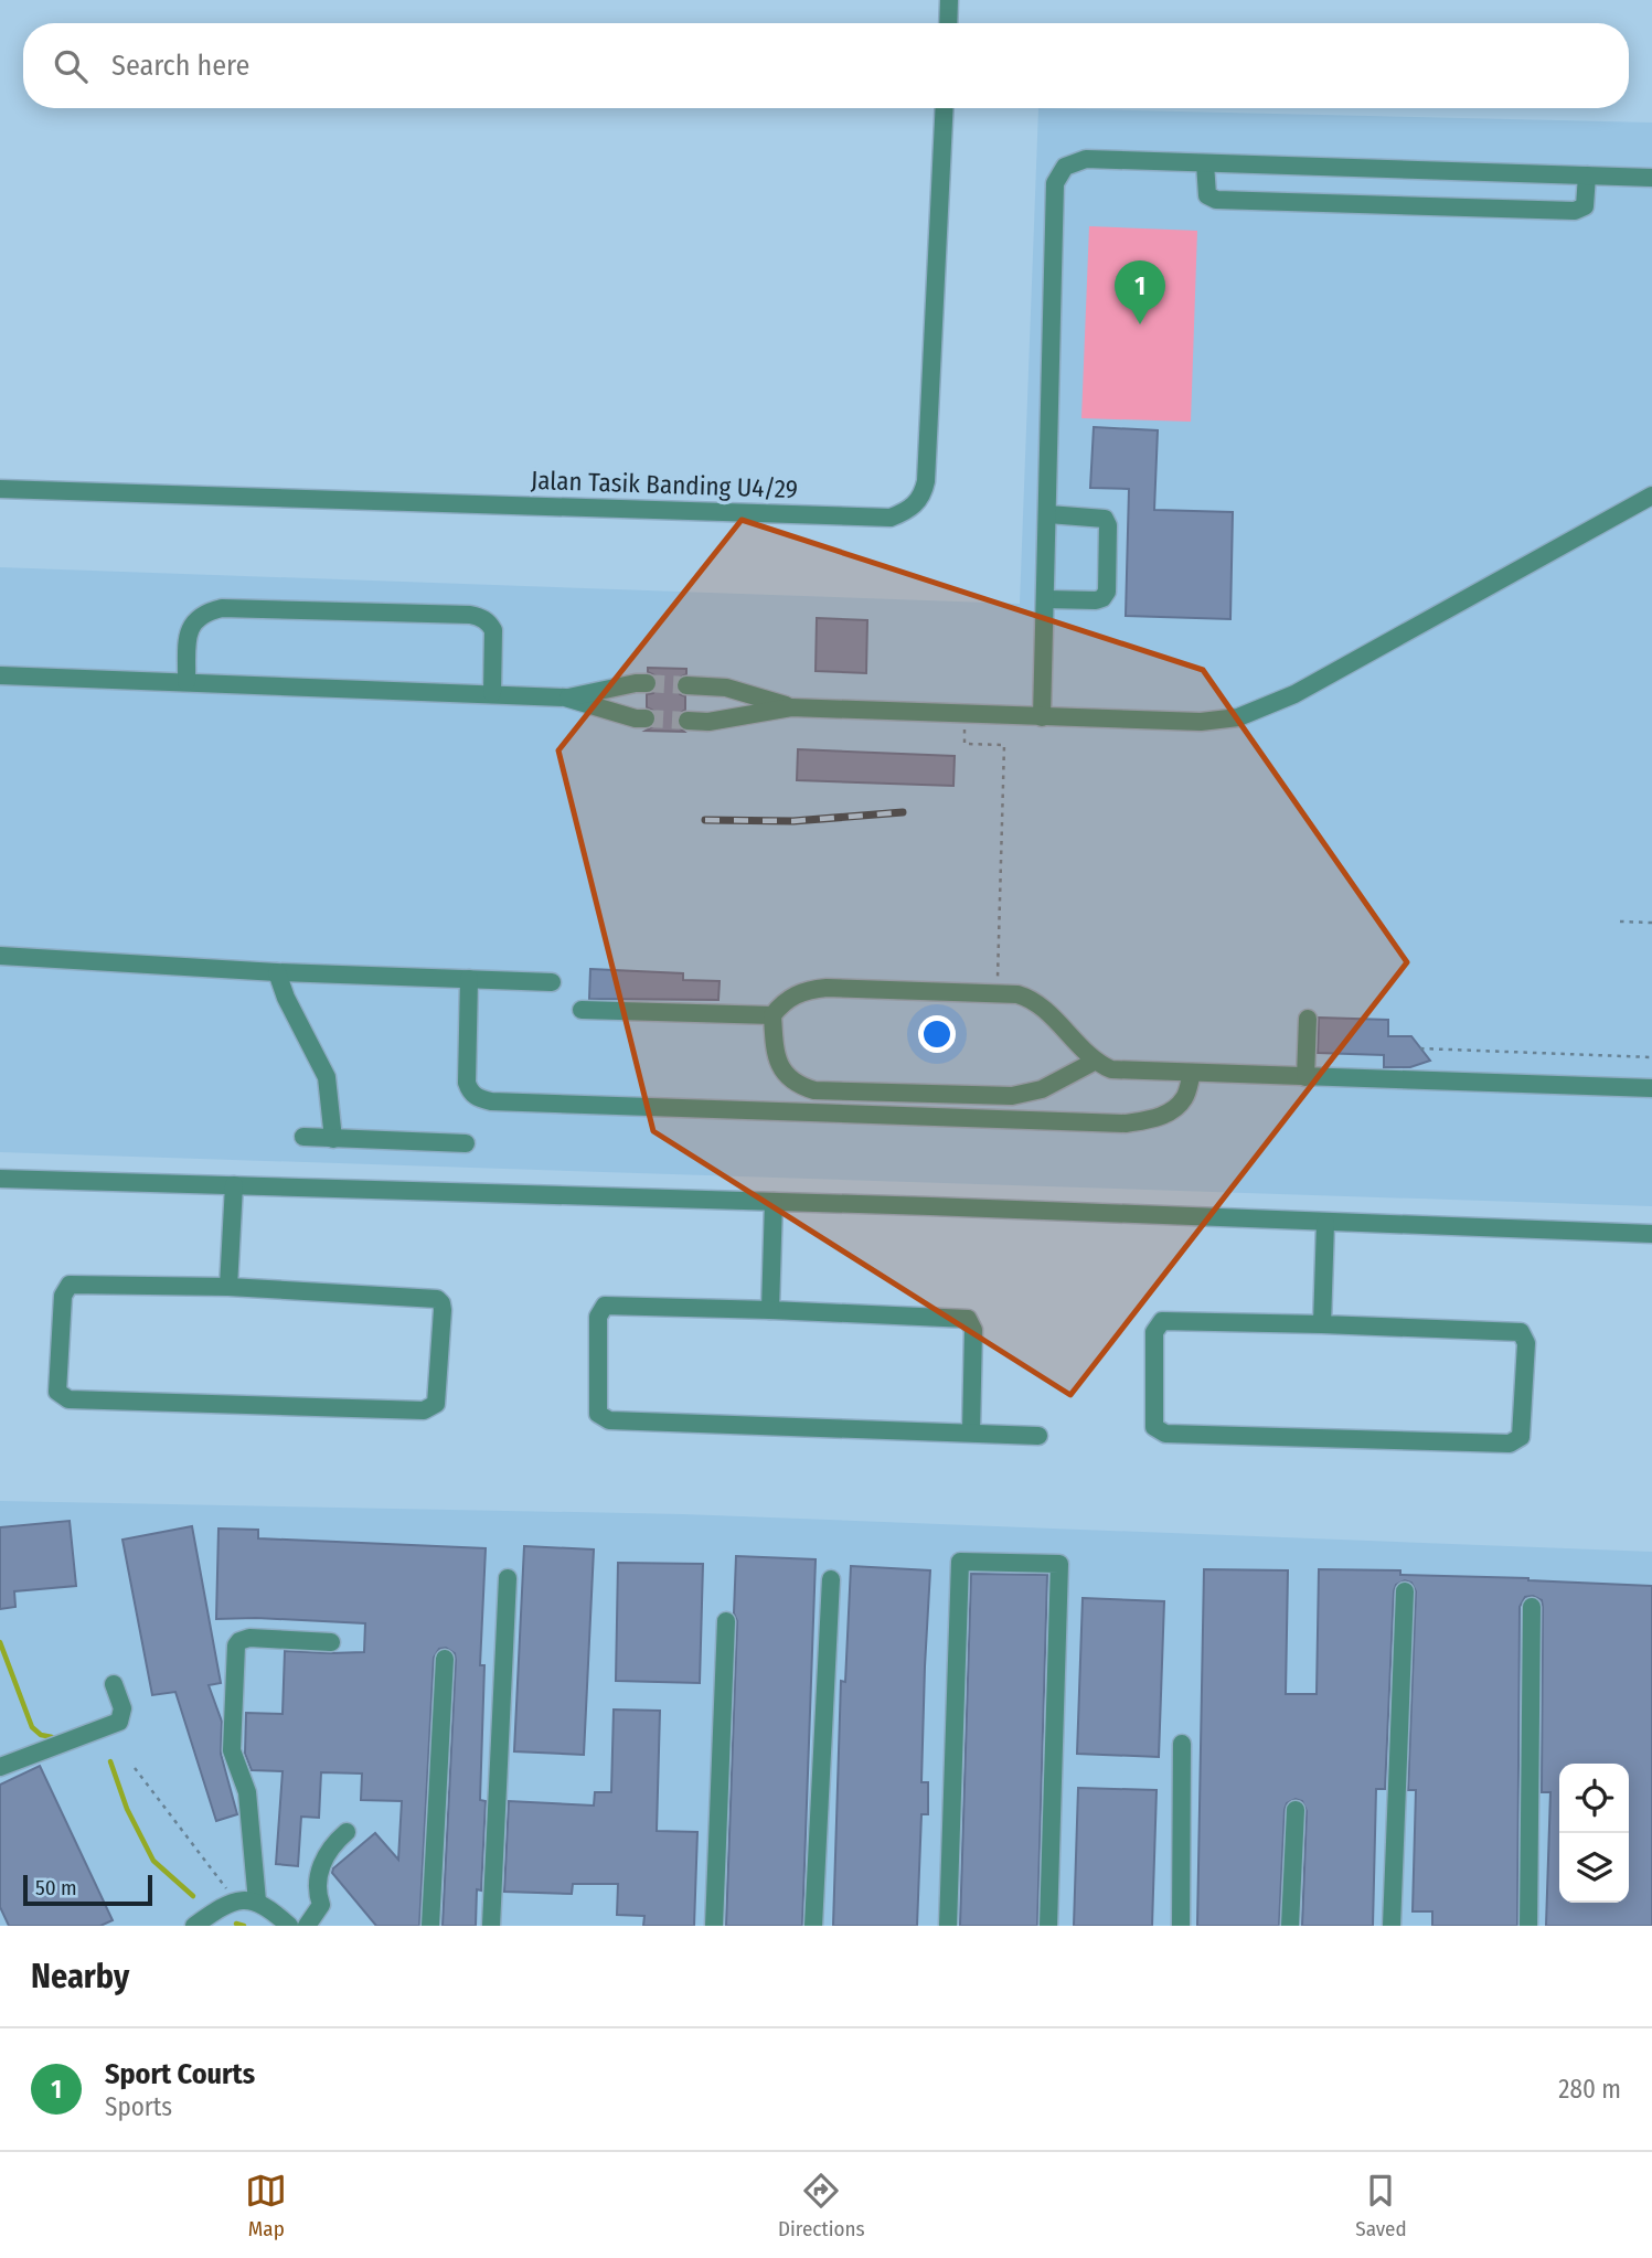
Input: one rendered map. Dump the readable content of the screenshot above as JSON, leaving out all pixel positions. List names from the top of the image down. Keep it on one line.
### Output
{"streets":{"street":["Jalan Tasik Banding U4/29"]},"scale_bar":"50 m","page":{"search":"Search here","pins":"1","scale":"50 m","heading":"Nearby","list":[{"mark":"1","name":"Sport Courts","note":"Sports","value":"280 m"}],"nav":["Map","Directions","Saved"]}}
